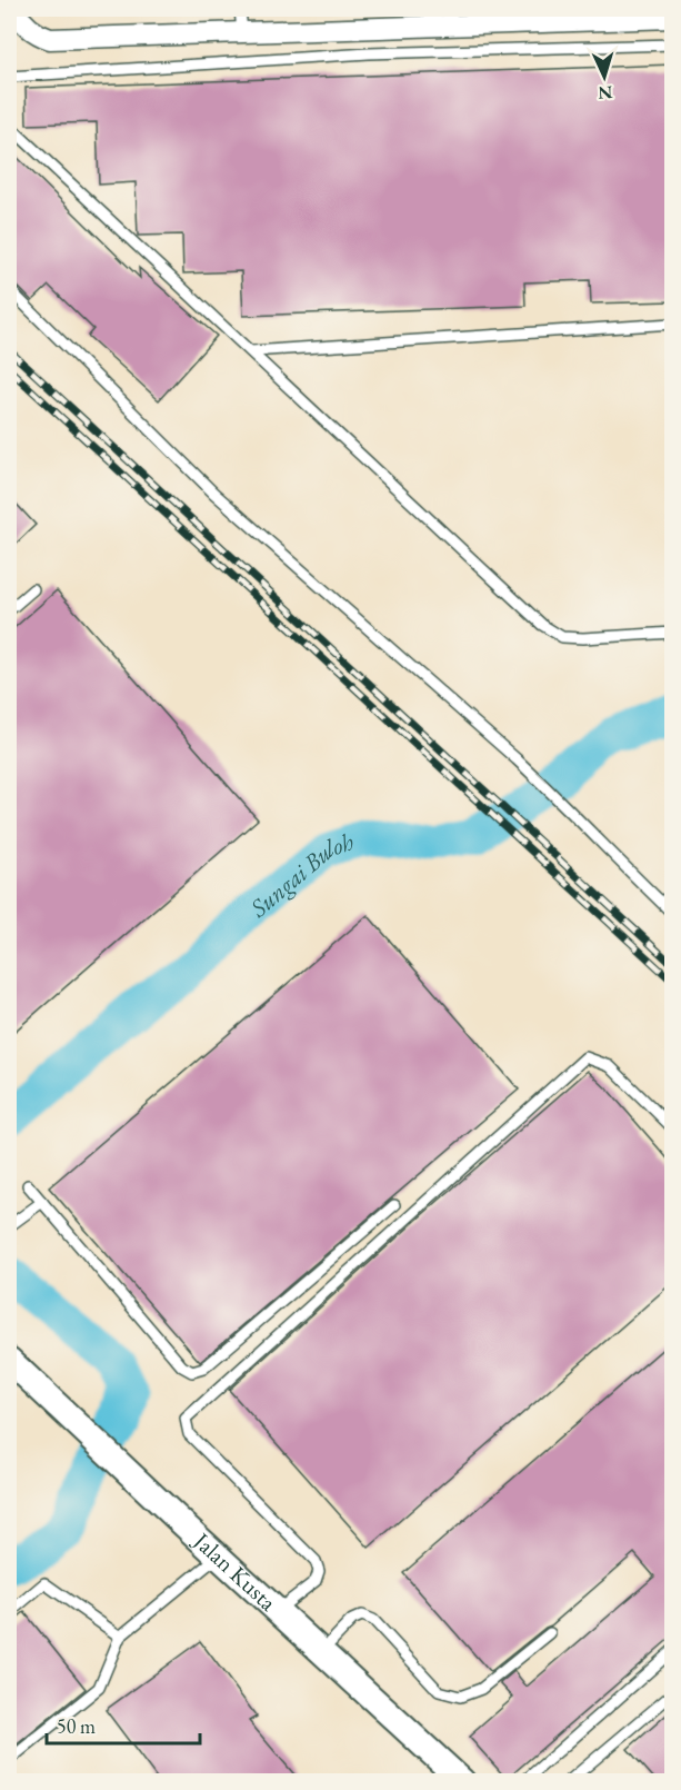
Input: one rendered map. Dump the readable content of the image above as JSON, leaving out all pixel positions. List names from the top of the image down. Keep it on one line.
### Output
{"streets":{"street":["Jalan Kusta"]},"water":["Sungai Buloh"],"scale_bar":"50 m","north":"bottom"}
